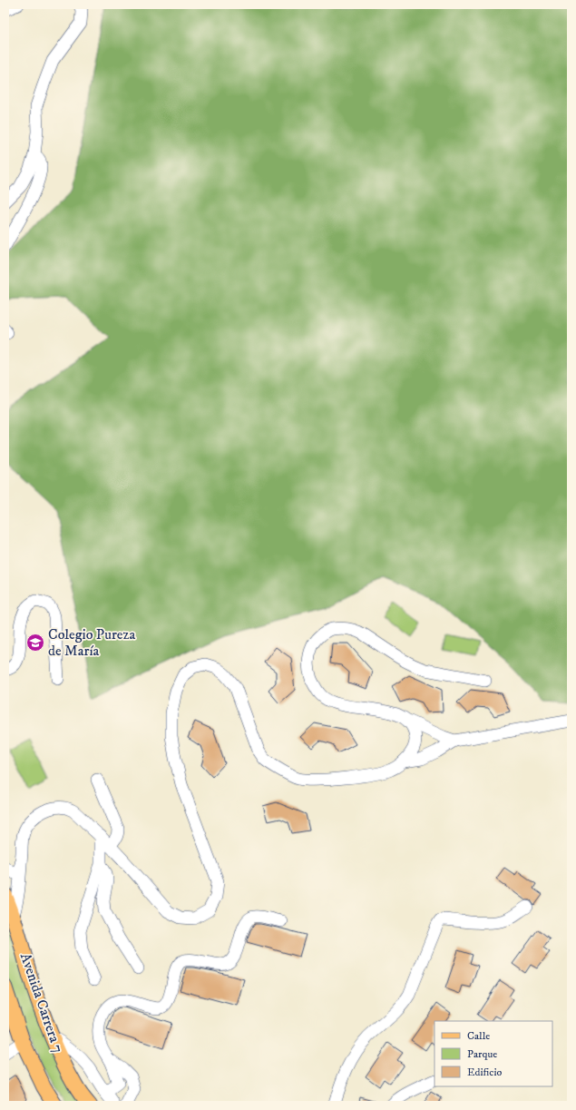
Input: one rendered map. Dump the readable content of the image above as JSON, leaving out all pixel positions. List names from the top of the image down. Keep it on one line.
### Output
{"streets":{"main road":["Avenida Carrera 7"]},"places":{"school or university":["Colegio Pureza de María"]},"legend":["Calle","Parque","Edificio"]}
